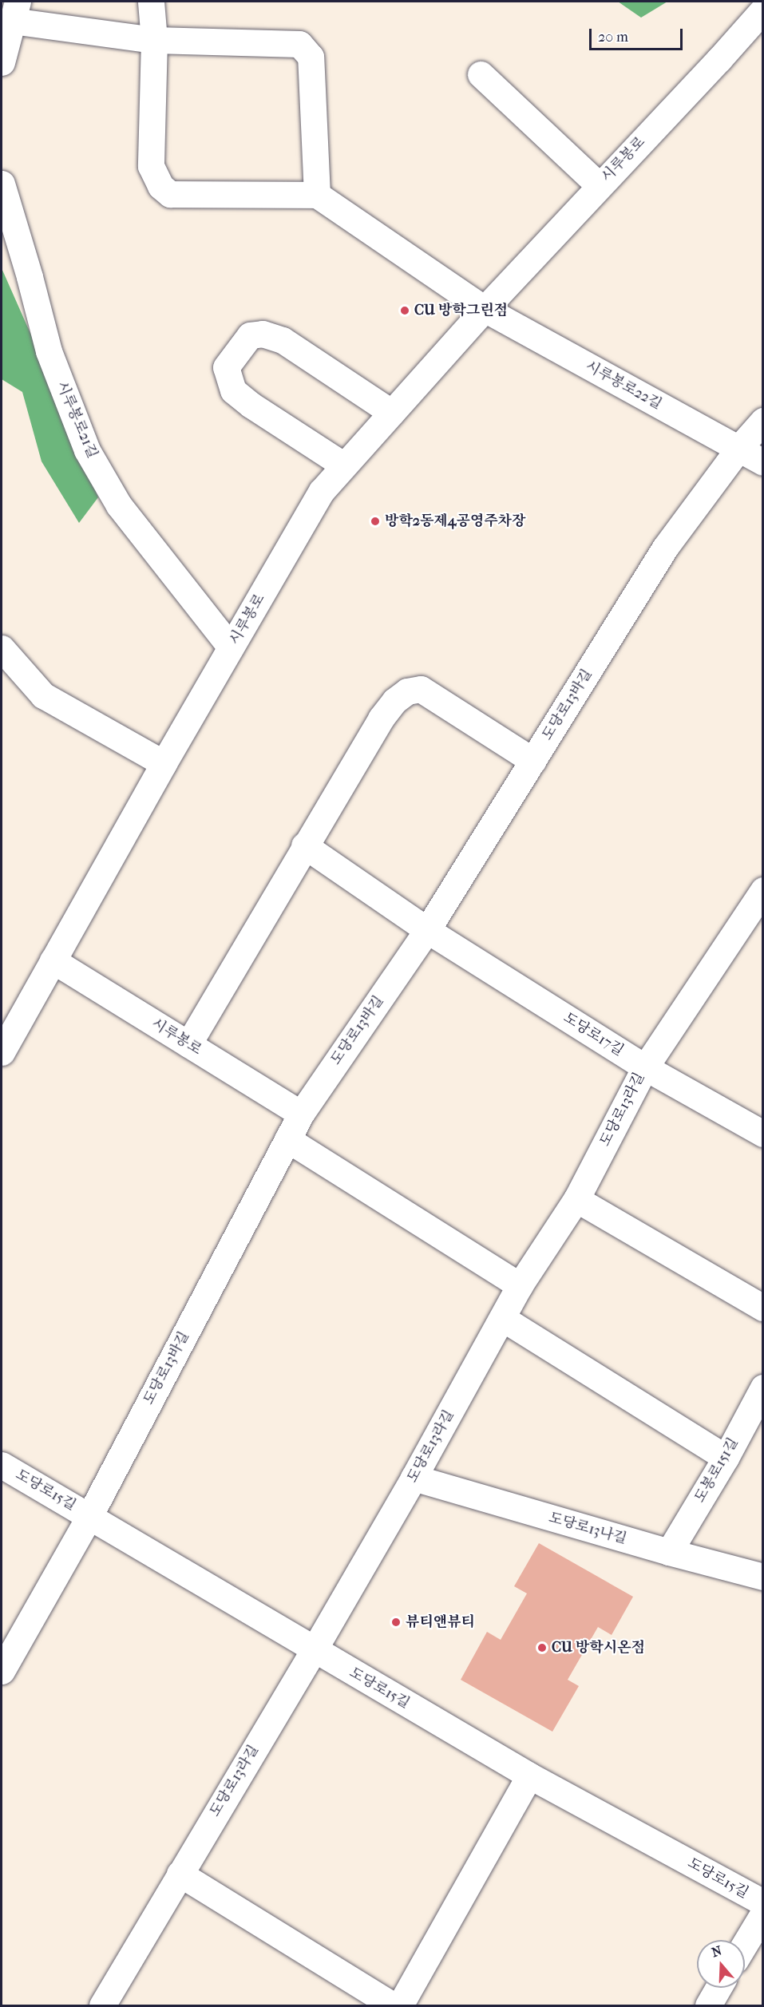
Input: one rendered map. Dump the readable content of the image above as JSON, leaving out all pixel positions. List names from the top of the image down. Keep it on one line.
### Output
{"streets":{"street":["시루봉로","시루봉로22길","시루봉로21길","도당로13바길","도당로17길","도당로13라길","도봉로151길","도당로15길","도당로13나길"]},"crossings":[["시루봉로","시루봉로22길"],["시루봉로","시루봉로21길"],["시루봉로","도당로13바길"],["시루봉로22길","도당로13바길"],["도당로13바길","도당로17길"],["도당로13바길","도당로15길"],["도당로17길","도당로13라길"],["도당로13라길","도당로15길"],["도당로13라길","도당로13나길"],["도봉로151길","도당로13나길"]],"places":["CU 방학그린점","방학2동제4공영주차장","뷰티앤뷰티","CU 방학시온점"],"scale_bar":"20 m","north":"top"}
